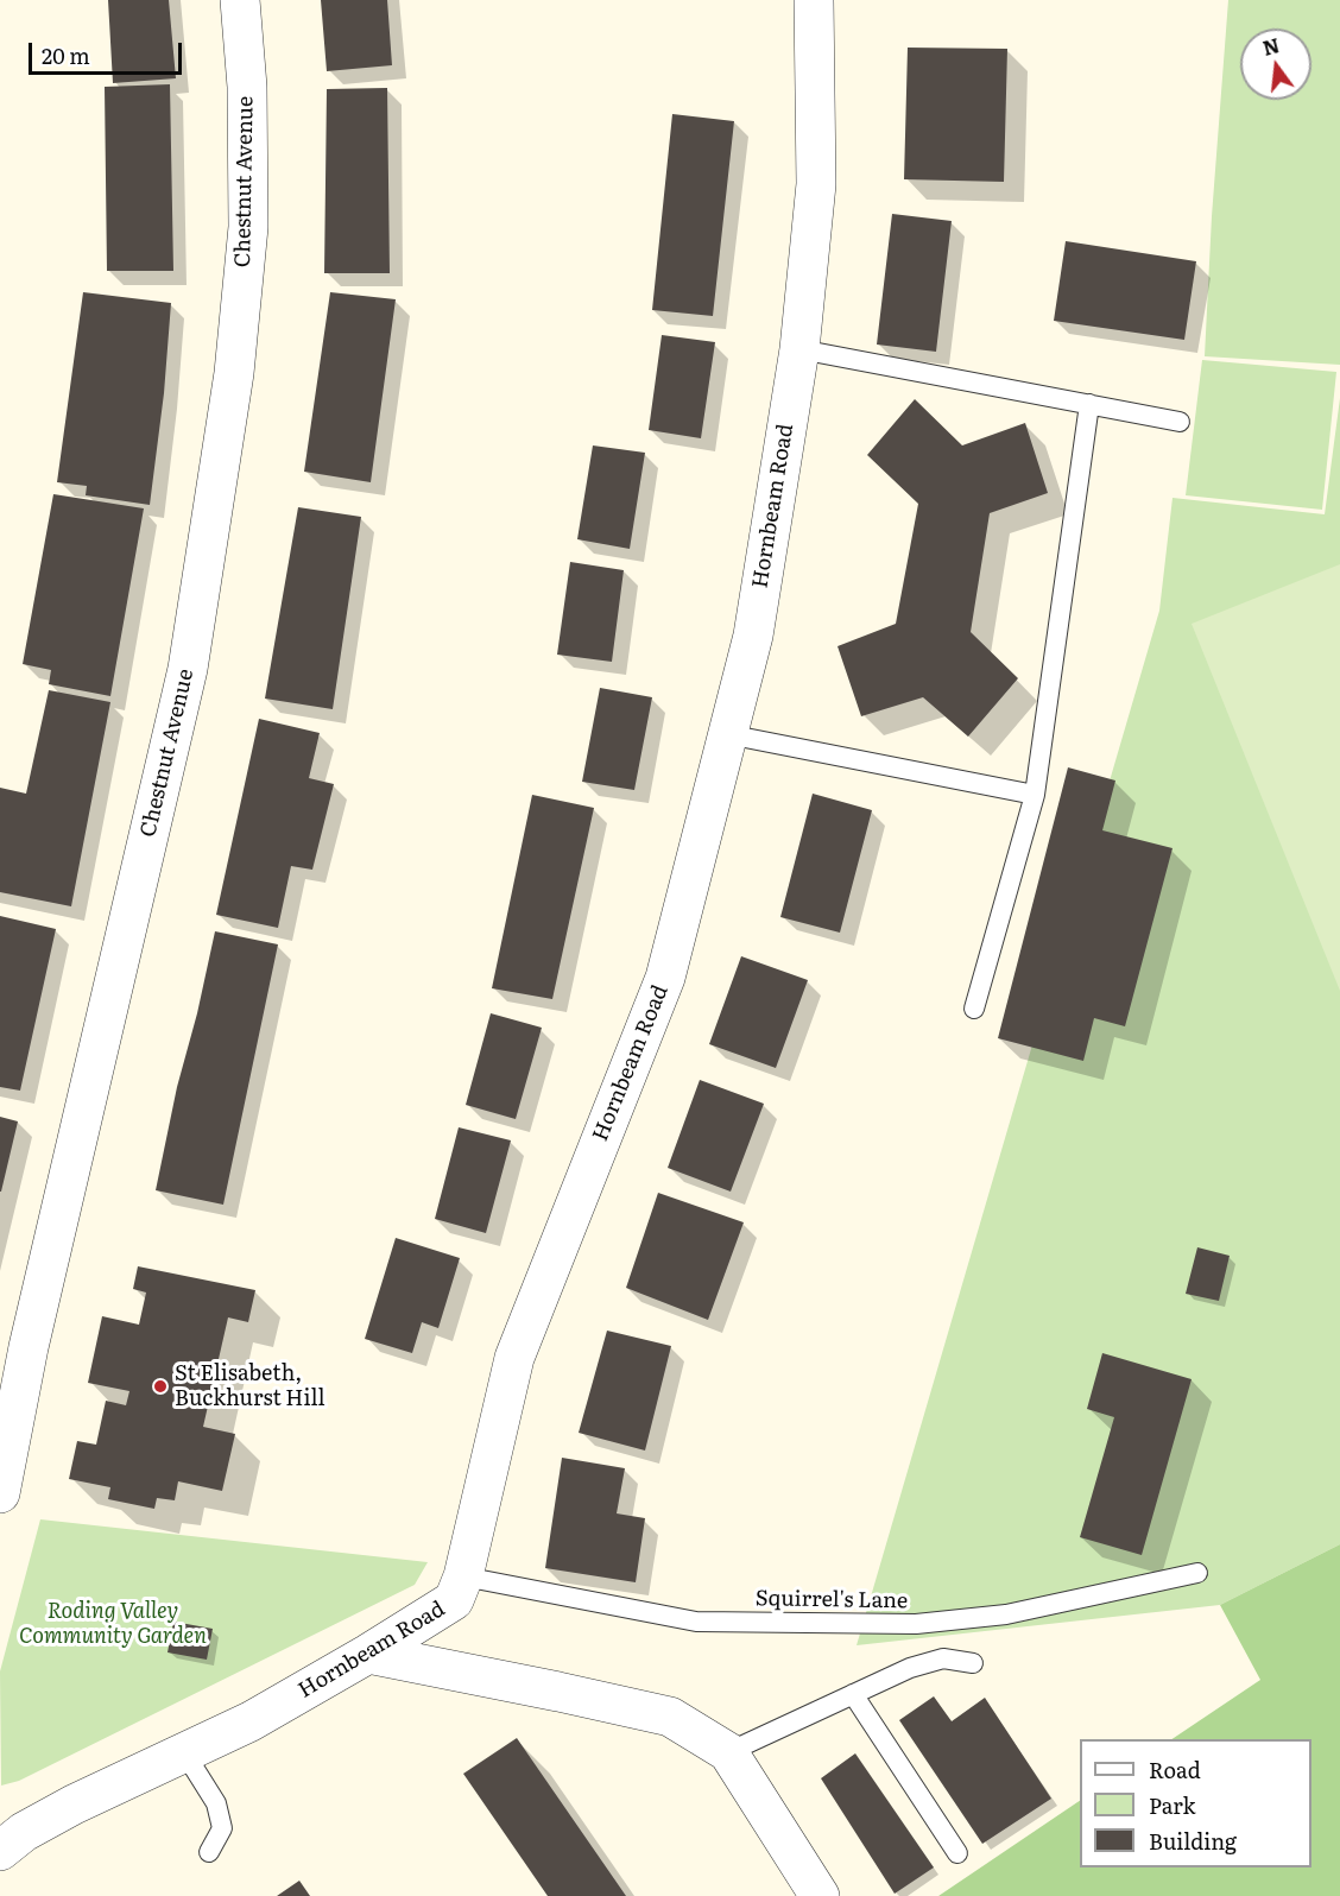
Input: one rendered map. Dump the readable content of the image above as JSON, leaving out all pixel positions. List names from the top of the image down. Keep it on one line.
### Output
{"streets":{"street":["Chestnut Avenue","Hornbeam Road"],"lane":["Squirrel's Lane"]},"crossings":[["Hornbeam Road","Squirrel's Lane"]],"parks":["Roding Valley Community Garden"],"places":["St Elisabeth, Buckhurst Hill"],"legend":["Road","Park","Building"],"scale_bar":"20 m","north":"top"}
